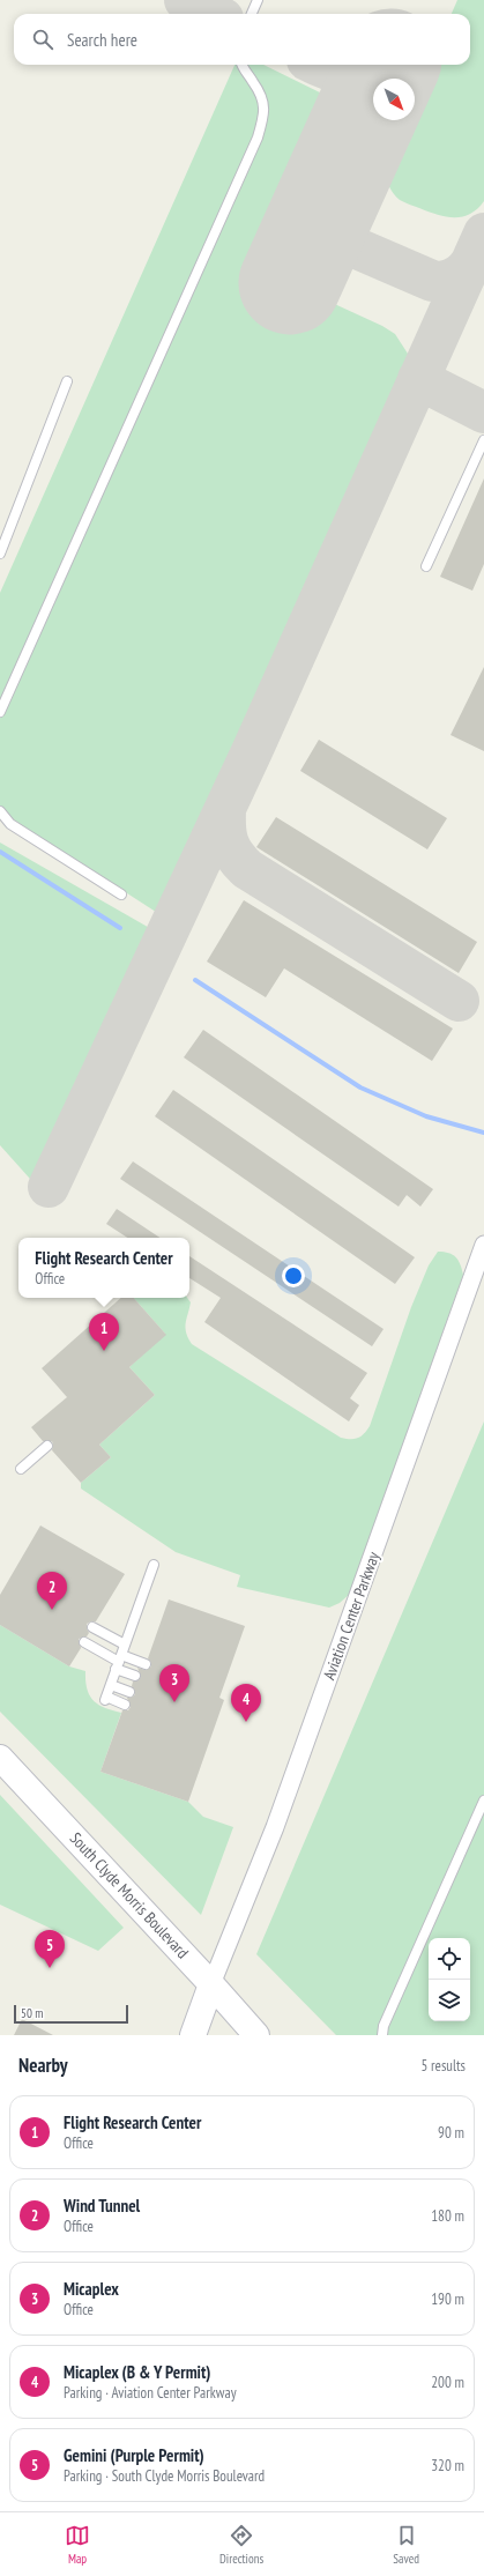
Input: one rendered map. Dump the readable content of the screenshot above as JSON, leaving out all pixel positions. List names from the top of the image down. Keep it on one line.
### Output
{"streets":{"main road":["South Clyde Morris Boulevard"],"street":["Aviation Center Parkway"]},"crossings":[["Aviation Center Parkway","South Clyde Morris Boulevard"]],"scale_bar":"50 m","north":"bottom right","page":{"search":"Search here","popup":["Flight Research Center","Office"],"pins":["1","2","3","4","5"],"scale":"50 m","heading":["Nearby","5 results"],"list":[{"mark":"1","name":"Flight Research Center","note":"Office","value":"90 m"},{"mark":"2","name":"Wind Tunnel","note":"Office","value":"180 m"},{"mark":"3","name":"Micaplex","note":"Office","value":"190 m"},{"mark":"4","name":"Micaplex (B & Y Permit)","note":"Parking · Aviation Center Parkway","value":"200 m"},{"mark":"5","name":"Gemini (Purple Permit)","note":"Parking · South Clyde Morris Boulevard","value":"320 m"}],"nav":["Map","Directions","Saved"]}}
